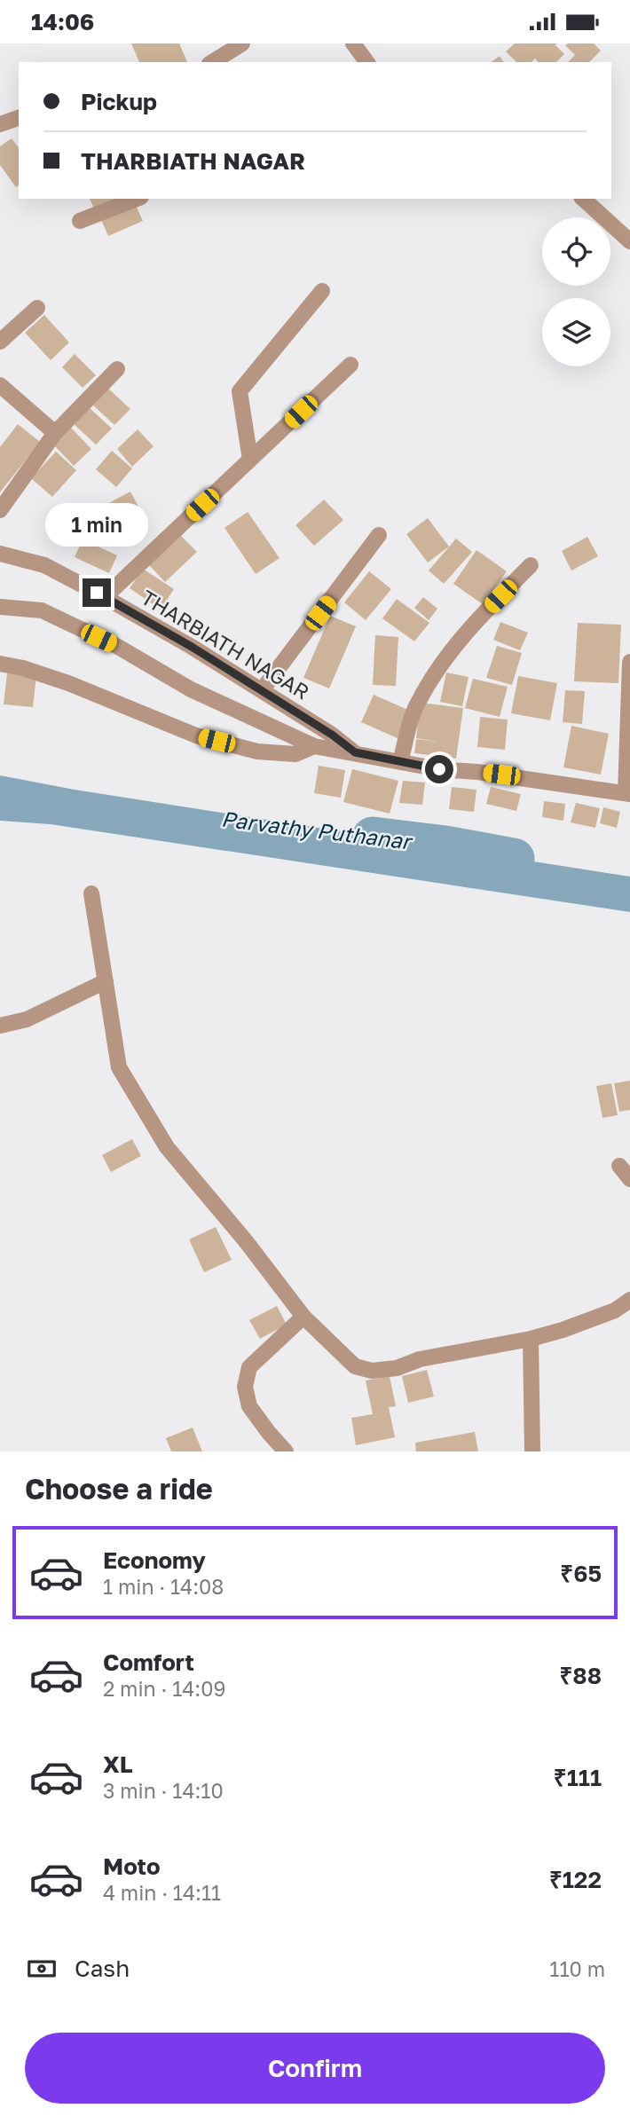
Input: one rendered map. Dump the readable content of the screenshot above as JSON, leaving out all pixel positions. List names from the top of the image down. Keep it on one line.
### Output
{"streets":{"street":["THARBIATH NAGAR"]},"water":["Parvathy Puthanar"],"page":{"status":"14:06","banner":["Pickup","THARBIATH NAGAR"],"bubble":"1 min","heading":"Choose a ride","list":[{"name":"Economy","note":"1 min · 14:08","value":"₹65"},{"name":"Comfort","note":"2 min · 14:09","value":"₹88"},{"name":"XL","note":"3 min · 14:10","value":"₹111"},{"name":"Moto","note":"4 min · 14:11","value":"₹122"}],"pay":["Cash","110 m"],"buttons":"Confirm"}}
